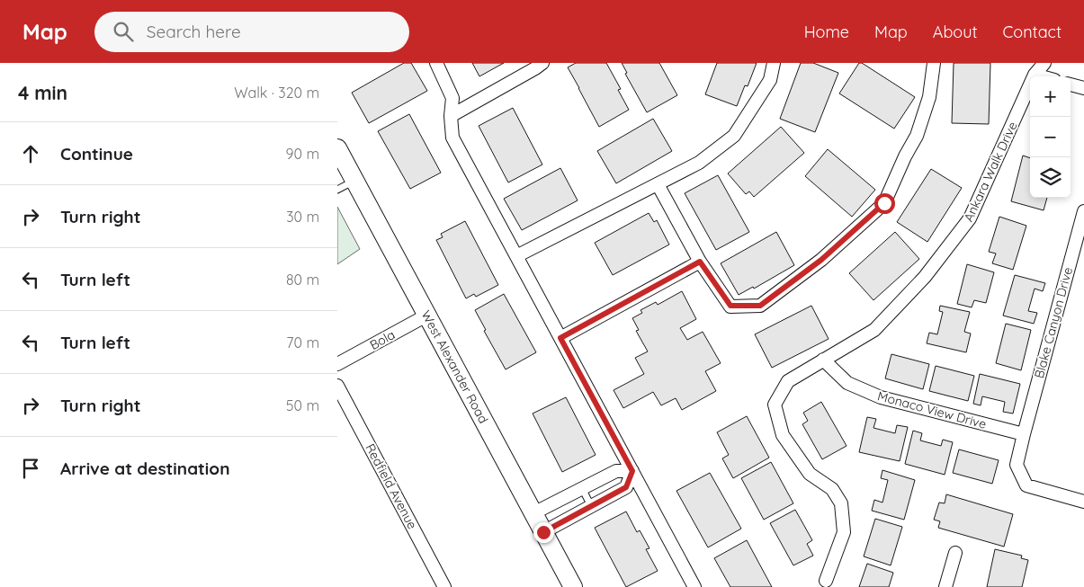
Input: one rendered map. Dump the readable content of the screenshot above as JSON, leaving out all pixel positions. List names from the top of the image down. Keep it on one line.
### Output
{"streets":{"main road":["West Alexander Road"],"street":["Ankara Walk Drive","Blake Canyon Drive","Bola","Monaco View Drive","Redfield Avenue"]},"crossings":[["Ankara Walk Drive","Monaco View Drive"],["Blake Canyon Drive","Monaco View Drive"],["Bola","West Alexander Road"]],"page":{"header":"Map","search":"Search here","nav":["Home","Map","About","Contact"],"heading":["4 min","Walk · 320 m"],"map_buttons":["+","−"],"list":[["Continue","90 m"],["Turn right","30 m"],["Turn left","80 m"],["Turn left","70 m"],["Turn right","50 m"],"Arrive at destination"]}}
